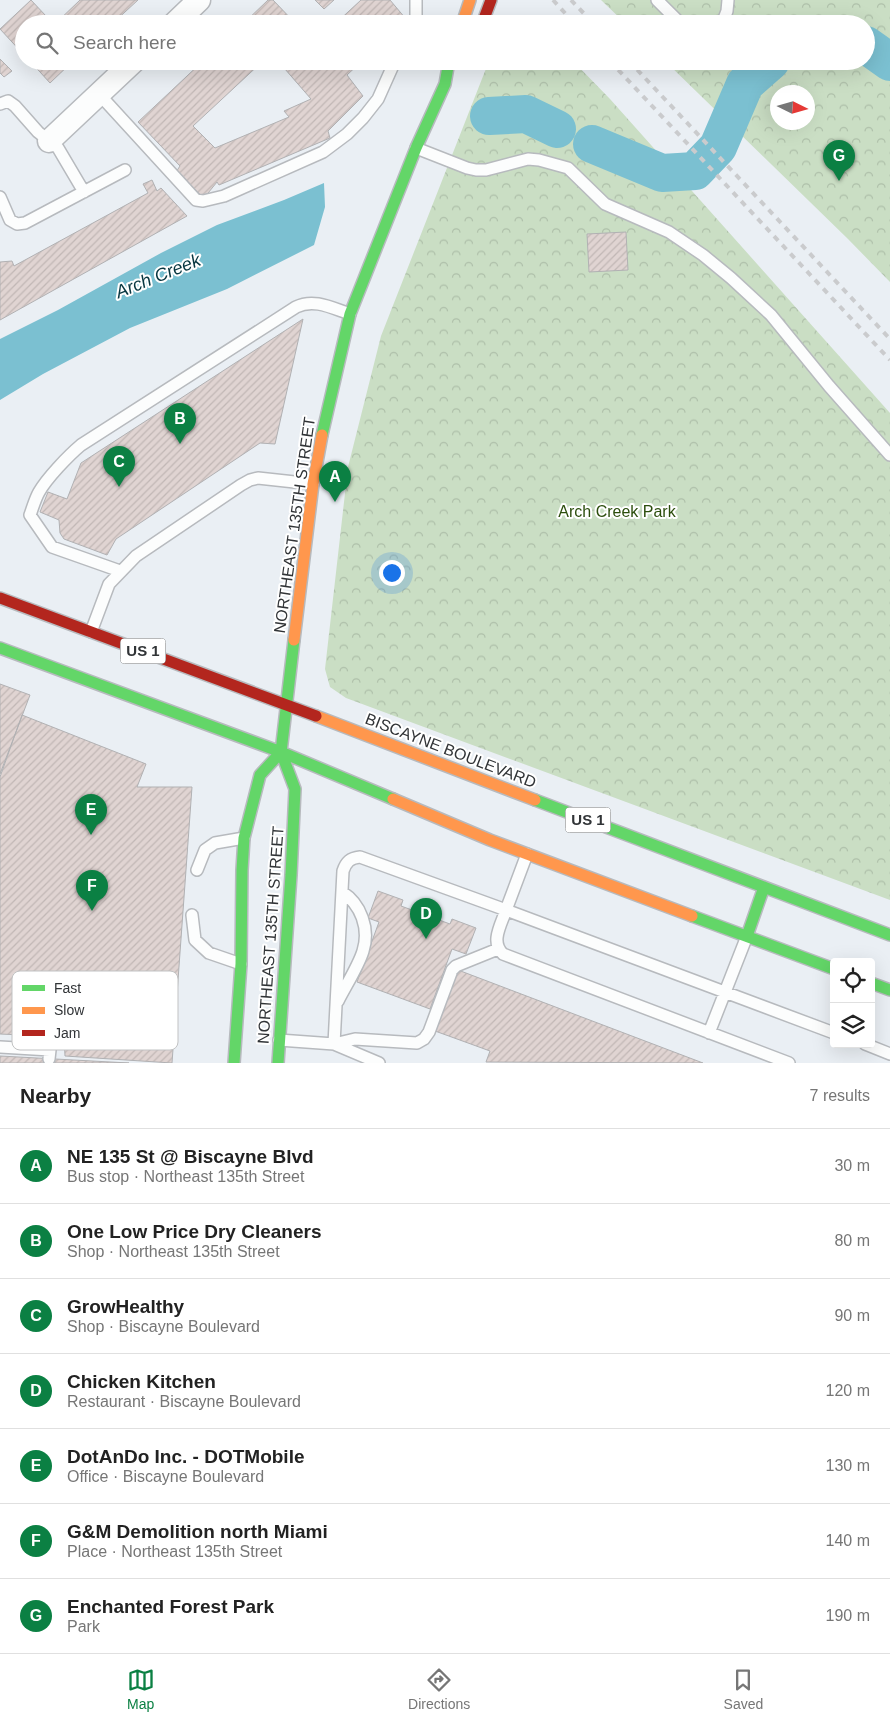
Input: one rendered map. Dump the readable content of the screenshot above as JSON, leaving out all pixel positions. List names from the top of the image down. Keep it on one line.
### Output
{"streets":{"main road":["NORTHEAST 135TH STREET","US 1","BISCAYNE BOULEVARD"]},"crossings":[["NORTHEAST 135TH STREET","BISCAYNE BOULEVARD"]],"water":["Arch Creek"],"parks":["Arch Creek Park"],"legend":["Fast","Slow","Jam"],"north":"right","page":{"search":"Search here","pins":["G","B","C","A","E","F","D"],"heading":["Nearby","7 results"],"list":[{"mark":"A","name":"NE 135 St @ Biscayne Blvd","note":"Bus stop · Northeast 135th Street","value":"30 m"},{"mark":"B","name":"One Low Price Dry Cleaners","note":"Shop · Northeast 135th Street","value":"80 m"},{"mark":"C","name":"GrowHealthy","note":"Shop · Biscayne Boulevard","value":"90 m"},{"mark":"D","name":"Chicken Kitchen","note":"Restaurant · Biscayne Boulevard","value":"120 m"},{"mark":"E","name":"DotAnDo Inc. - DOTMobile","note":"Office · Biscayne Boulevard","value":"130 m"},{"mark":"F","name":"G&M Demolition north Miami","note":"Place · Northeast 135th Street","value":"140 m"},{"mark":"G","name":"Enchanted Forest Park","note":"Park","value":"190 m"}],"nav":["Map","Directions","Saved"]}}
